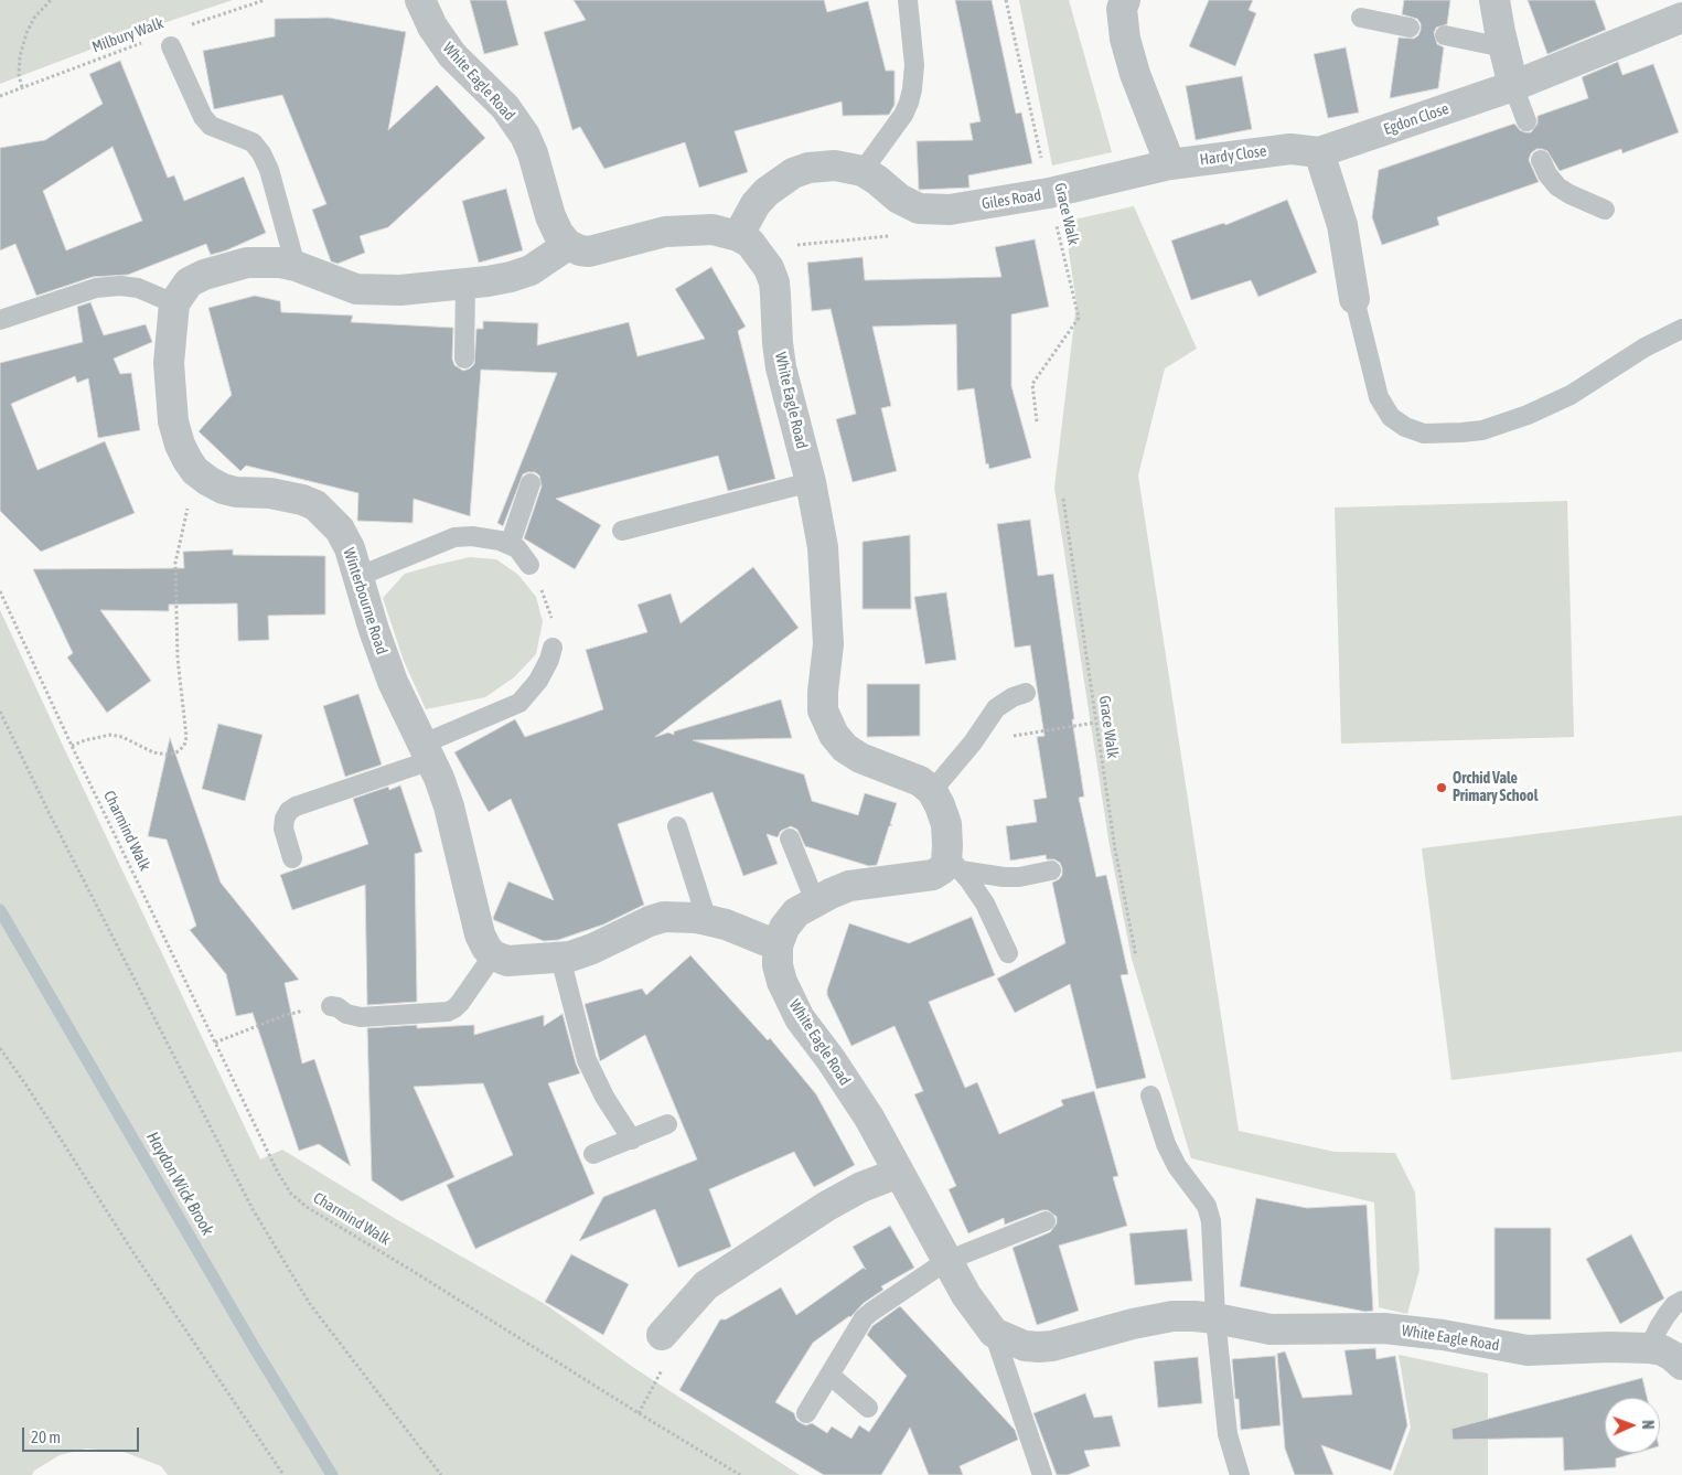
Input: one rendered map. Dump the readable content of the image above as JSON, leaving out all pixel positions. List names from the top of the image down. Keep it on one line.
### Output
{"streets":{"street":["White Eagle Road","Egdon Close","Hardy Close","Giles Road","Winterbourne Road"],"path":["Milbury Walk","Grace Walk","Charmind Walk"]},"crossings":[["White Eagle Road","Giles Road"],["Egdon Close","Hardy Close"],["Hardy Close","Giles Road"],["Giles Road","Grace Walk"]],"water":["Haydon Wick Brook"],"places":["Orchid Vale Primary School"],"scale_bar":"20 m","north":"right"}
